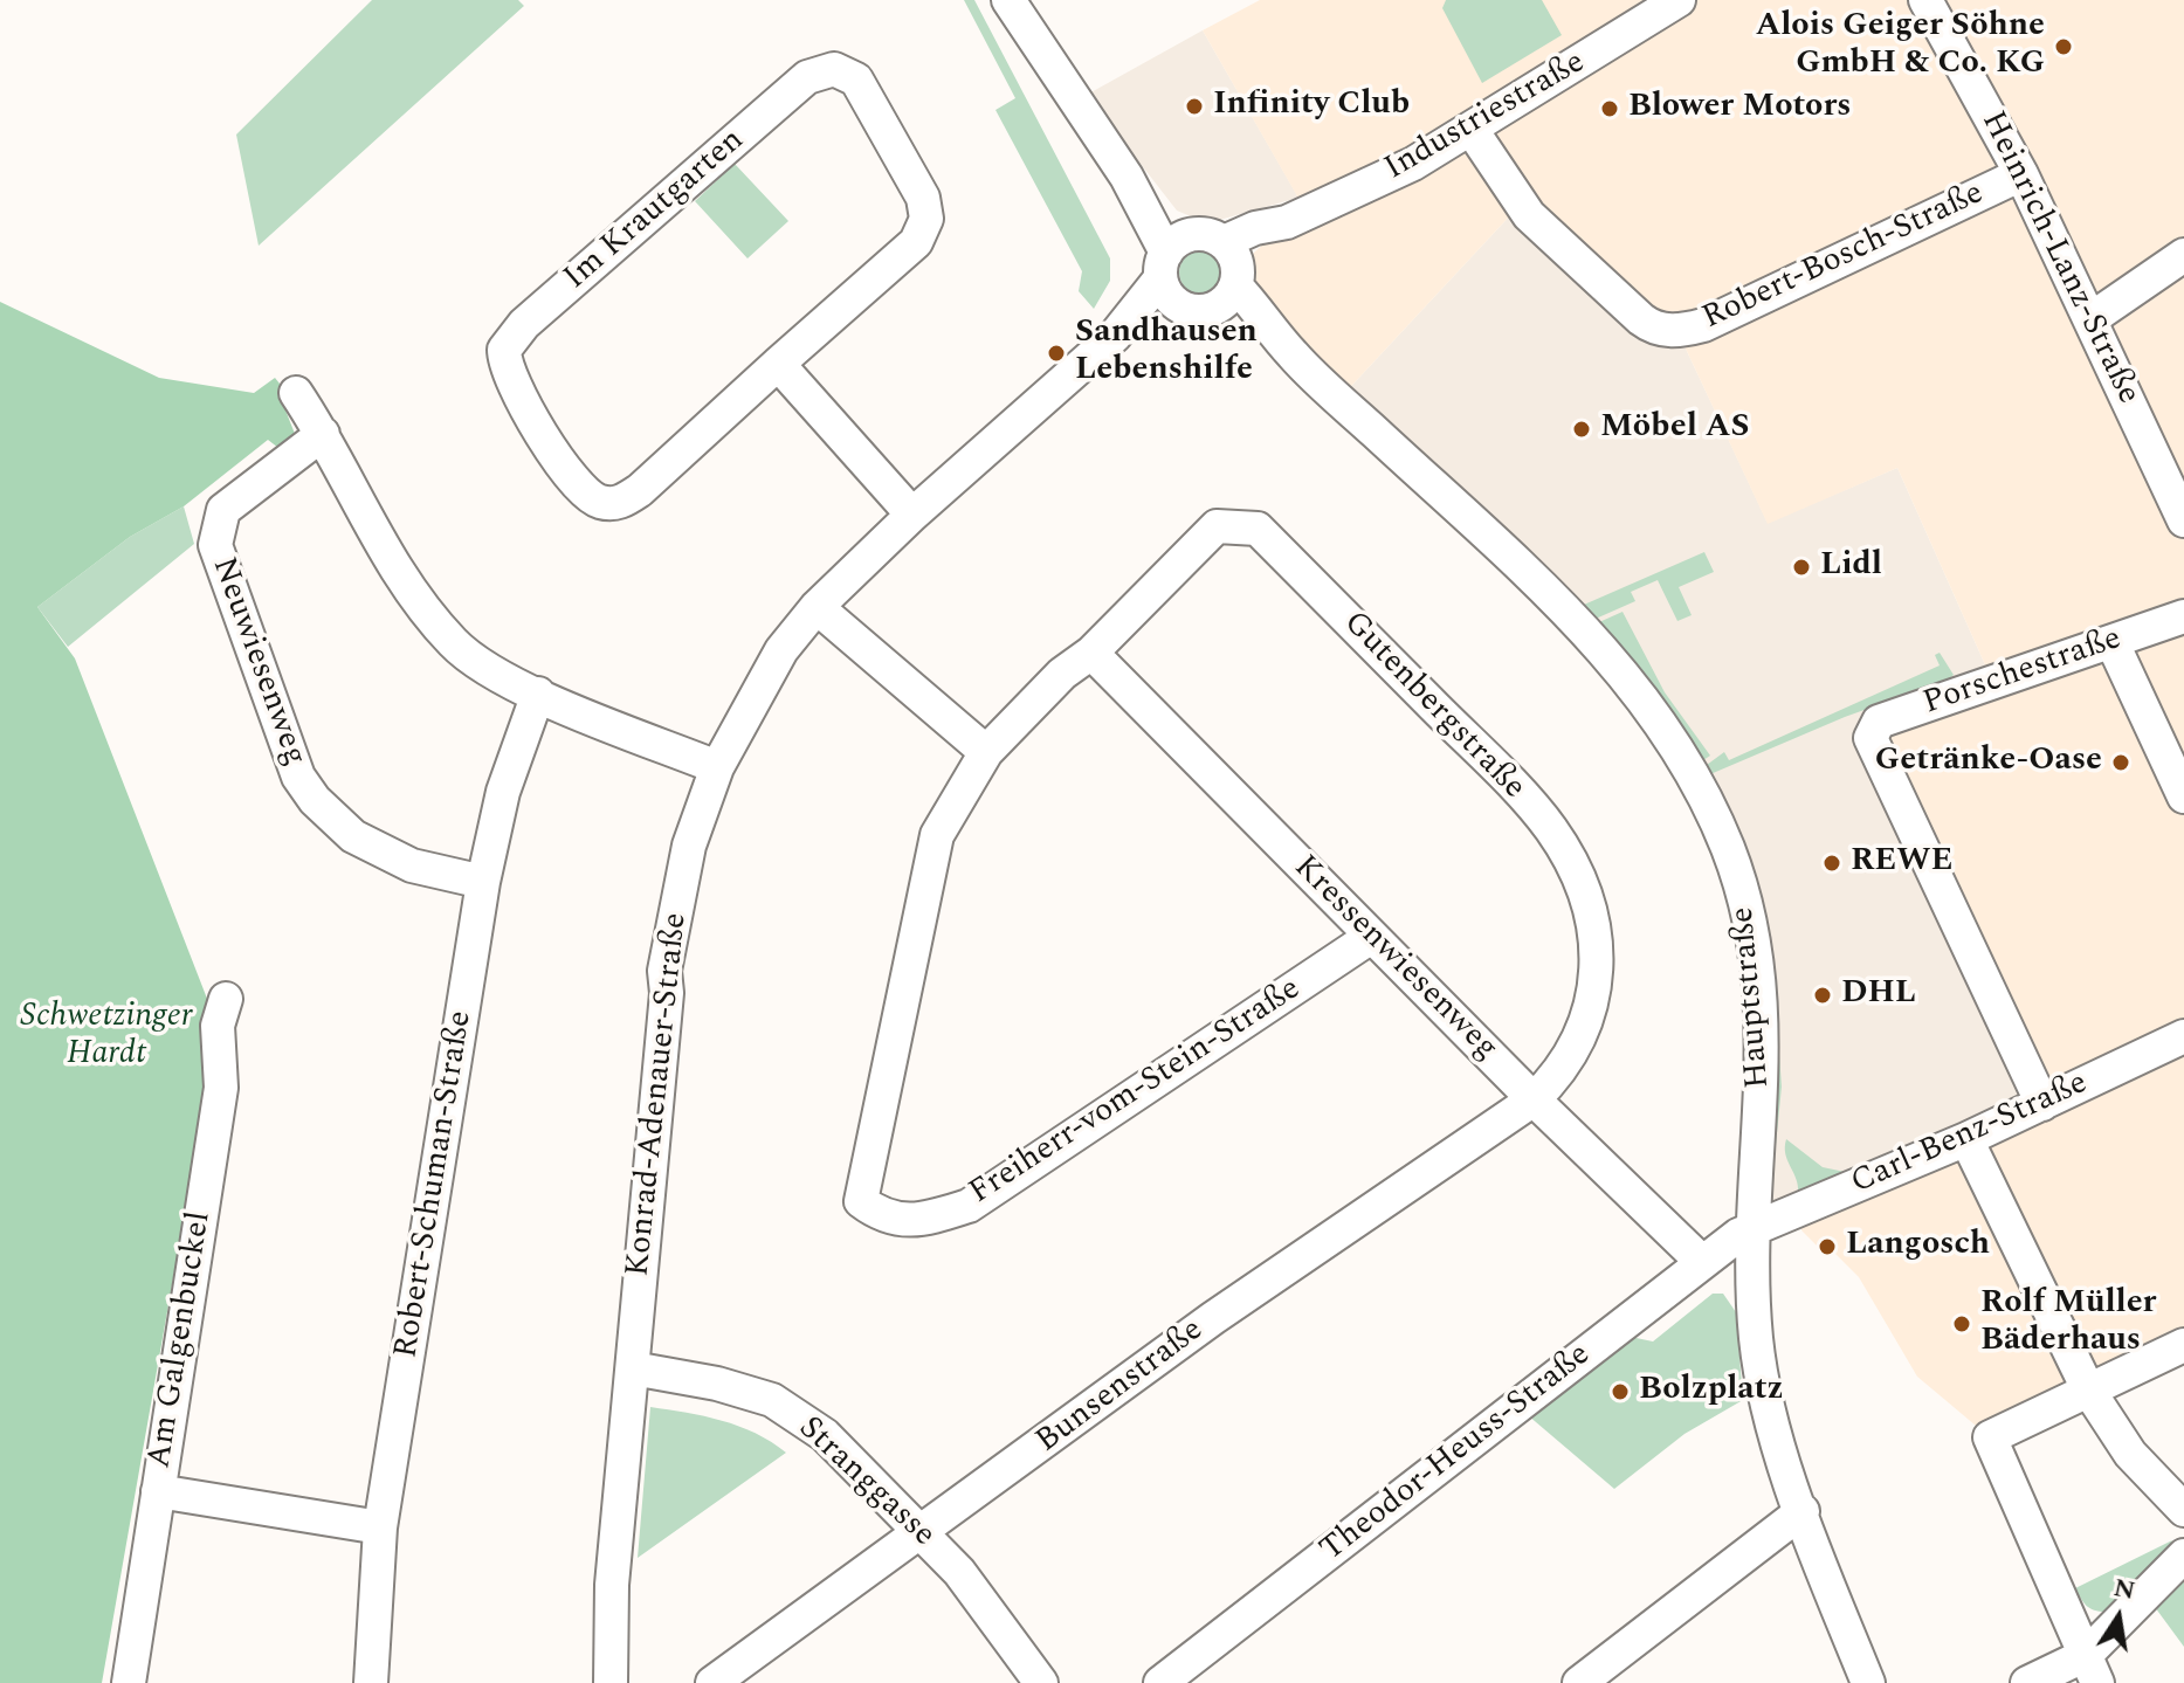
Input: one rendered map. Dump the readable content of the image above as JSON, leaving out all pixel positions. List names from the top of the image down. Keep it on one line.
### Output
{"streets":{"street":["Industriestraße","Im Krautgarten","Robert-Bosch-Straße","Heinrich-Lanz-Straße","Neuwiesenweg","Porschestraße","Gutenbergstraße","Kressenwiesenweg","Hauptstraße","Freiherr-vom-Stein-Straße","Konrad-Adenauer-Straße","Carl-Benz-Straße","Robert-Schuman-Straße","Am Galgenbuckel","Bunsenstraße","Theodor-Heuss-Straße","Stranggasse"]},"crossings":[["Industriestraße","Robert-Bosch-Straße"],["Industriestraße","Hauptstraße"],["Robert-Bosch-Straße","Heinrich-Lanz-Straße"],["Neuwiesenweg","Robert-Schuman-Straße"],["Porschestraße","Carl-Benz-Straße"],["Gutenbergstraße","Kressenwiesenweg"],["Gutenbergstraße","Freiherr-vom-Stein-Straße"],["Gutenbergstraße","Bunsenstraße"],["Kressenwiesenweg","Freiherr-vom-Stein-Straße"],["Kressenwiesenweg","Bunsenstraße"],["Kressenwiesenweg","Theodor-Heuss-Straße"],["Hauptstraße","Carl-Benz-Straße"],["Hauptstraße","Theodor-Heuss-Straße"],["Konrad-Adenauer-Straße","Stranggasse"],["Carl-Benz-Straße","Theodor-Heuss-Straße"],["Bunsenstraße","Stranggasse"]],"parks":["Schwetzinger Hardt"],"places":["Alois Geiger Söhne GmbH & Co. KG","Infinity Club","Blower Motors","Sandhausen Lebenshilfe","Möbel AS","Lidl","Getränke-Oase","REWE","DHL","Langosch","Rolf Müller Bäderhaus","Bolzplatz"],"north":"top"}
